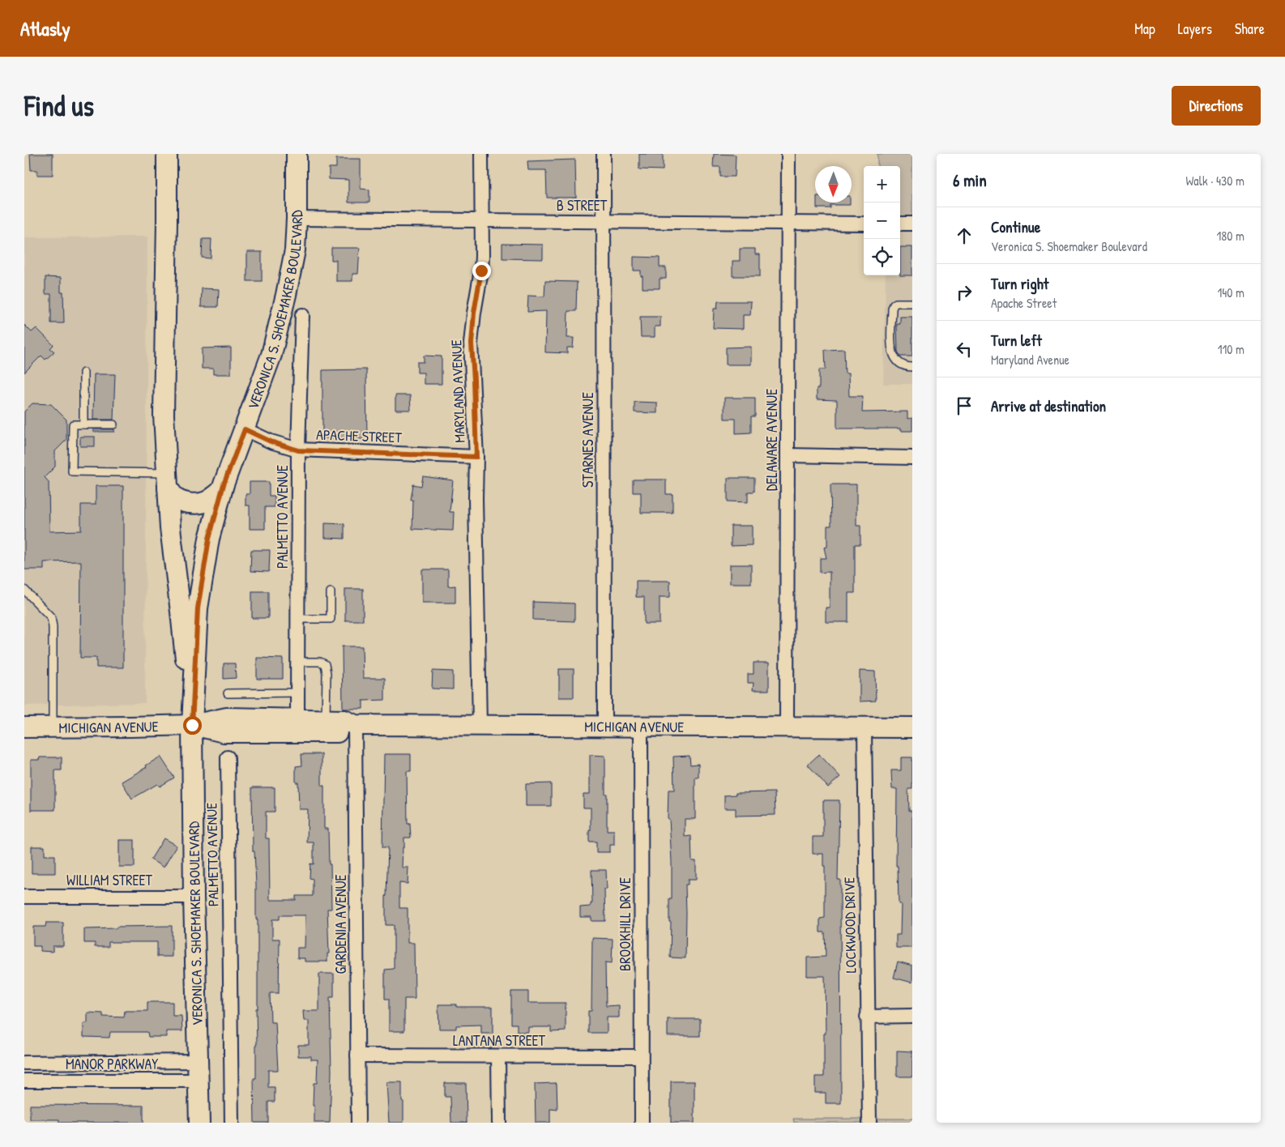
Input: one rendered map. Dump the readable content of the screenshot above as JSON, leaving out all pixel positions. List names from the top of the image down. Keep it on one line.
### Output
{"streets":{"street":["B STREET","VERONICA S. SHOEMAKER BOULEVARD","MARYLAND AVENUE","APACHE STREET","STARNES AVENUE","DELAWARE AVENUE","PALMETTO AVENUE","MICHIGAN AVENUE","WILLIAM STREET","GARDENIA AVENUE","BROOKHILL DRIVE","LOCKWOOD DRIVE","LANTANA STREET","MANOR PARKWAY"]},"crossings":[["B STREET","VERONICA S. SHOEMAKER BOULEVARD"],["B STREET","MARYLAND AVENUE"],["B STREET","STARNES AVENUE"],["B STREET","DELAWARE AVENUE"],["VERONICA S. SHOEMAKER BOULEVARD","APACHE STREET"],["VERONICA S. SHOEMAKER BOULEVARD","MICHIGAN AVENUE"],["VERONICA S. SHOEMAKER BOULEVARD","WILLIAM STREET"],["VERONICA S. SHOEMAKER BOULEVARD","MANOR PARKWAY"],["MARYLAND AVENUE","APACHE STREET"],["MARYLAND AVENUE","MICHIGAN AVENUE"],["APACHE STREET","PALMETTO AVENUE"],["STARNES AVENUE","MICHIGAN AVENUE"],["DELAWARE AVENUE","MICHIGAN AVENUE"],["PALMETTO AVENUE","MICHIGAN AVENUE"],["MICHIGAN AVENUE","GARDENIA AVENUE"],["MICHIGAN AVENUE","BROOKHILL DRIVE"],["MICHIGAN AVENUE","LOCKWOOD DRIVE"],["GARDENIA AVENUE","LANTANA STREET"],["BROOKHILL DRIVE","LANTANA STREET"]],"north":"bottom","page":{"header":"Atlasly","nav":["Map","Layers","Share"],"buttons":"Directions","title":"Find us","heading":["6 min","Walk · 430 m"],"map_buttons":["+","−"],"list":[["Continue","Veronica S. Shoemaker Boulevard","180 m"],["Turn right","Apache Street","140 m"],["Turn left","Maryland Avenue","110 m"],"Arrive at destination"]}}
